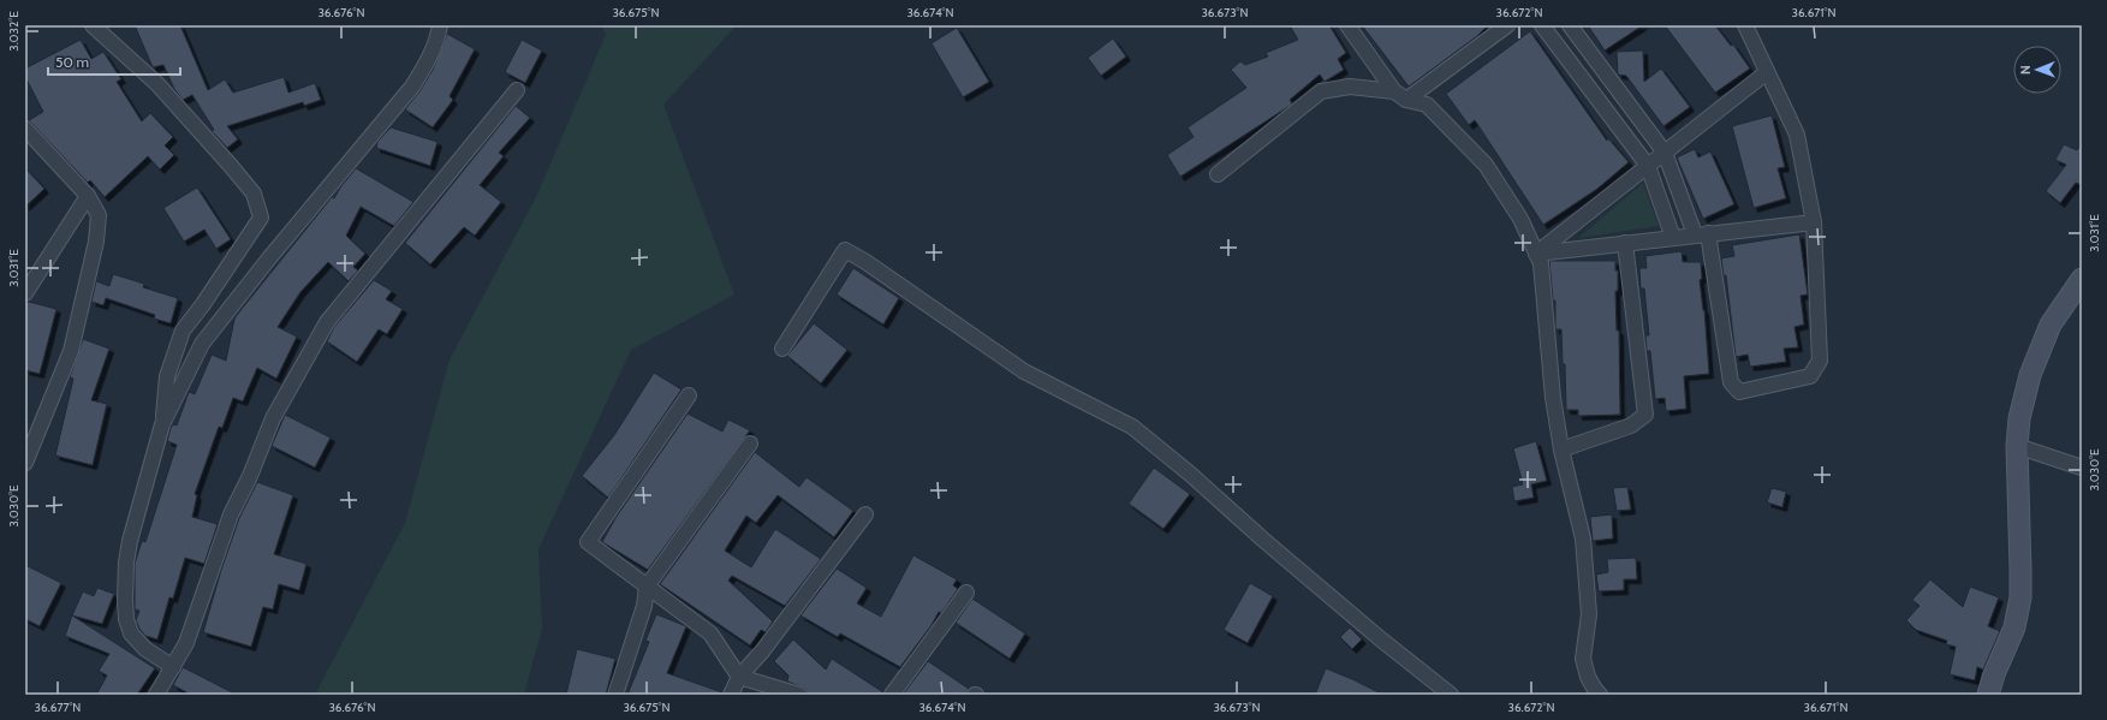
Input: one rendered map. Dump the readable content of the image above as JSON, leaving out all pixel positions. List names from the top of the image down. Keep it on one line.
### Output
{"scale_bar":"50 m","north":"left","coordinates":["36.676°N","36.675°N","36.674°N","36.673°N","36.672°N","36.671°N","3.032°E","3.031°E","3.030°E","36.677°N"]}
